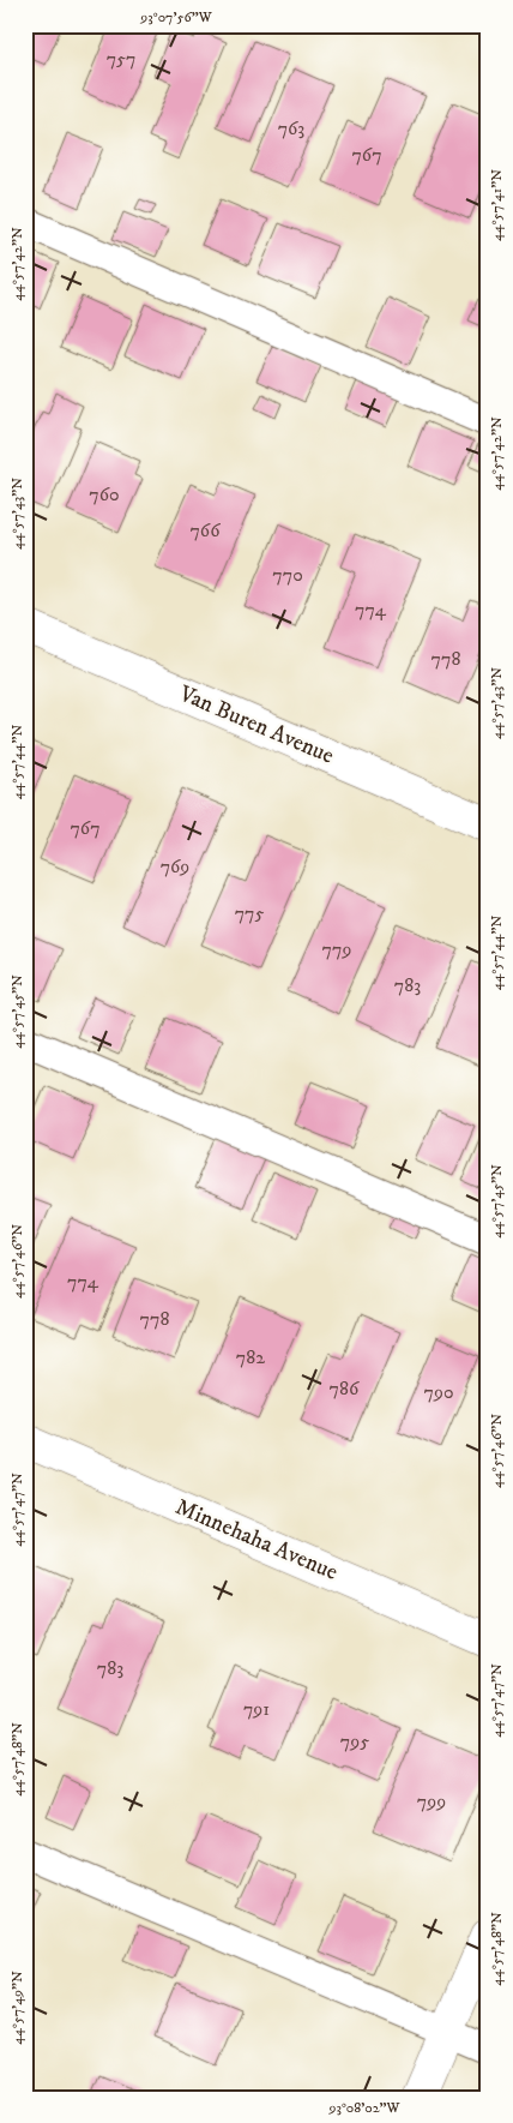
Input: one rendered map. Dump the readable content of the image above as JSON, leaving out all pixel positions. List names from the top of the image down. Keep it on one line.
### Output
{"streets":{"street":["Van Buren Avenue","Minnehaha Avenue"]},"house_numbers":["757","763","767","760","766","770","774","778","767","769","775","779","783","774","778","782","786","790","783","791","795","799"],"coordinates":["93°07'56\"W","44°57'41\"N","44°57'42\"N","44°57'43\"N","44°57'44\"N","44°57'45\"N","44°57'46\"N","44°57'47\"N","44°57'48\"N","44°57'49\"N","93°08'02\"W"]}
